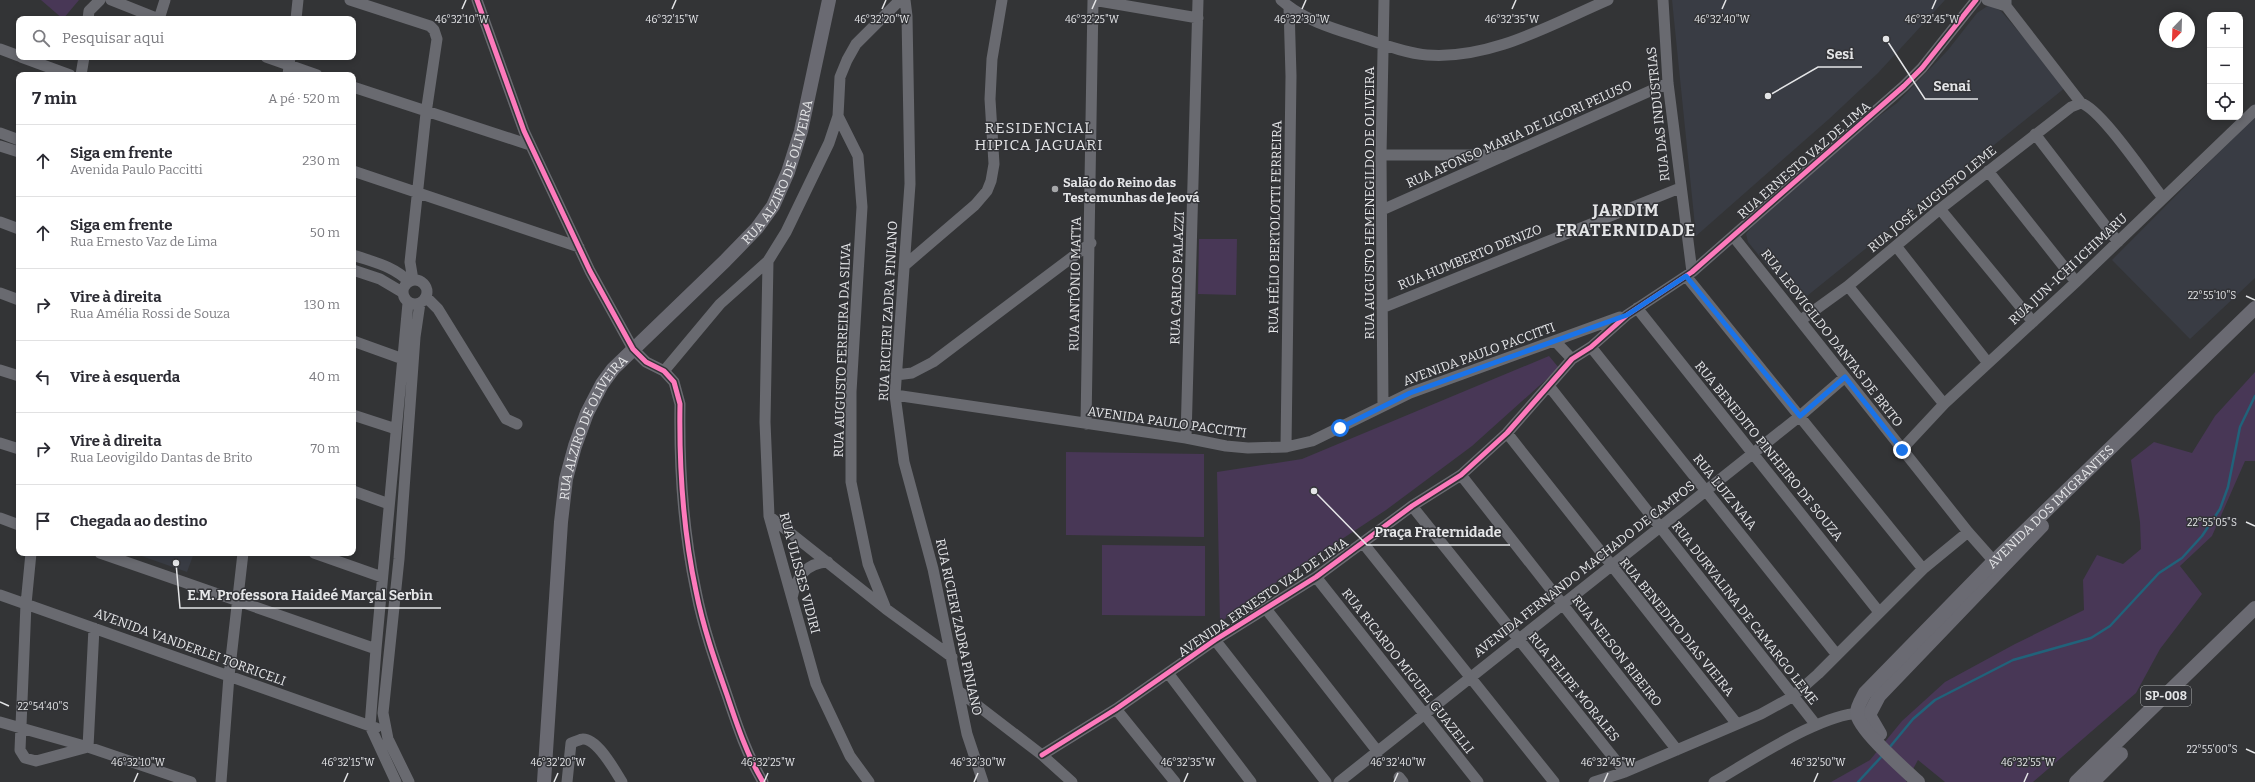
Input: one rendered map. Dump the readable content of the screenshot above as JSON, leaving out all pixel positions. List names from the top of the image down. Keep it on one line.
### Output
{"streets":{"main road":["RUA ALZIRO DE OLIVEIRA","AVENIDA DOS IMIGRANTES","SP-008"],"street":["RUA DAS INDUSTRIAS","RUA AFONSO MARIA DE LIGORI PELUSO","RUA ERNESTO VAZ DE LIMA","RUA JOSÉ AUGUSTO LEME","RUA AUGUSTO HEMENEGILDO DE OLIVEIRA","RUA HÉLIO BERTOLOTTI FERREIRA","RUA HUMBERTO DENIZO","RUA JUN-ICHI ICHIMARU","RUA CARLOS PALAZZI","RUA ANTÔNIO MATTA","RUA RICIERI ZADRA PINIANO","RUA LEOVIGILDO DANTAS DE BRITO","RUA AUGUSTO FERREIRA DA SILVA","AVENIDA PAULO PACCITTI","RUA BENEDITO PINHEIRO DE SOUZA","RUA LUIZ NAIA","AVENIDA FERNANDO MACHADO DE CAMPOS","RUA ULISSES VIDIRI","AVENIDA ERNESTO VAZ DE LIMA","RUA DURVALINA DE CAMARGO LEME","RUA BENEDITO DIAS VIEIRA","AVENIDA VANDERLEI TORRICELI","RUA NELSON RIBEIRO","RUA RICARDO MIGUEL GUAZELLI","RUA FELIPE MORALES"]},"crossings":[["RUA DAS INDUSTRIAS","RUA AFONSO MARIA DE LIGORI PELUSO"],["RUA DAS INDUSTRIAS","RUA ERNESTO VAZ DE LIMA"],["RUA DAS INDUSTRIAS","RUA HUMBERTO DENIZO"],["RUA AFONSO MARIA DE LIGORI PELUSO","RUA AUGUSTO HEMENEGILDO DE OLIVEIRA"],["RUA ERNESTO VAZ DE LIMA","RUA LEOVIGILDO DANTAS DE BRITO"],["RUA ERNESTO VAZ DE LIMA","AVENIDA PAULO PACCITTI"],["RUA ERNESTO VAZ DE LIMA","RUA BENEDITO PINHEIRO DE SOUZA"],["RUA ERNESTO VAZ DE LIMA","AVENIDA ERNESTO VAZ DE LIMA"],["RUA JOSÉ AUGUSTO LEME","RUA LEOVIGILDO DANTAS DE BRITO"],["RUA AUGUSTO HEMENEGILDO DE OLIVEIRA","RUA HUMBERTO DENIZO"],["RUA AUGUSTO HEMENEGILDO DE OLIVEIRA","AVENIDA PAULO PACCITTI"],["RUA HÉLIO BERTOLOTTI FERREIRA","AVENIDA PAULO PACCITTI"],["RUA JUN-ICHI ICHIMARU","RUA LEOVIGILDO DANTAS DE BRITO"],["RUA CARLOS PALAZZI","AVENIDA PAULO PACCITTI"],["RUA ANTÔNIO MATTA","AVENIDA PAULO PACCITTI"],["RUA RICIERI ZADRA PINIANO","AVENIDA PAULO PACCITTI"],["RUA LEOVIGILDO DANTAS DE BRITO","AVENIDA DOS IMIGRANTES"],["RUA LEOVIGILDO DANTAS DE BRITO","AVENIDA FERNANDO MACHADO DE CAMPOS"],["AVENIDA PAULO PACCITTI","AVENIDA ERNESTO VAZ DE LIMA"],["RUA BENEDITO PINHEIRO DE SOUZA","AVENIDA FERNANDO MACHADO DE CAMPOS"],["RUA LUIZ NAIA","AVENIDA FERNANDO MACHADO DE CAMPOS"],["RUA LUIZ NAIA","AVENIDA ERNESTO VAZ DE LIMA"],["AVENIDA FERNANDO MACHADO DE CAMPOS","RUA DURVALINA DE CAMARGO LEME"],["AVENIDA FERNANDO MACHADO DE CAMPOS","RUA BENEDITO DIAS VIEIRA"],["AVENIDA FERNANDO MACHADO DE CAMPOS","RUA NELSON RIBEIRO"],["AVENIDA FERNANDO MACHADO DE CAMPOS","RUA RICARDO MIGUEL GUAZELLI"],["AVENIDA FERNANDO MACHADO DE CAMPOS","RUA FELIPE MORALES"],["AVENIDA ERNESTO VAZ DE LIMA","RUA DURVALINA DE CAMARGO LEME"],["AVENIDA ERNESTO VAZ DE LIMA","RUA BENEDITO DIAS VIEIRA"],["AVENIDA ERNESTO VAZ DE LIMA","RUA NELSON RIBEIRO"],["AVENIDA ERNESTO VAZ DE LIMA","RUA RICARDO MIGUEL GUAZELLI"],["AVENIDA ERNESTO VAZ DE LIMA","RUA FELIPE MORALES"]],"districts":["RESIDENCIAL HIPICA JAGUARI","JARDIM FRATERNIDADE"],"places":["Senai","Sesi","Salão do Reino das Testemunhas de Jeová","Praça Fraternidade","E.M. Professora Haideé Marçal Serbin"],"north":"bottom left","page":{"map_buttons":["+","−"],"search":"Pesquisar aqui","heading":["7 min","A pé · 520 m"],"list":[["Siga em frente","Avenida Paulo Paccitti","230 m"],["Siga em frente","Rua Ernesto Vaz de Lima","50 m"],["Vire à direita","Rua Amélia Rossi de Souza","130 m"],["Vire à esquerda","40 m"],["Vire à direita","Rua Leovigildo Dantas de Brito","70 m"],"Chegada ao destino"]},"coordinates":["46°32'35\"W","46°32'40\"W","46°32'10\"W","46°32'15\"W","46°32'20\"W","46°32'25\"W","46°32'30\"W","46°32'45\"W","22°55'10\"S","22°55'05\"S","22°54'40\"S","22°55'00\"S","46°32'50\"W","46°32'55\"W"]}
